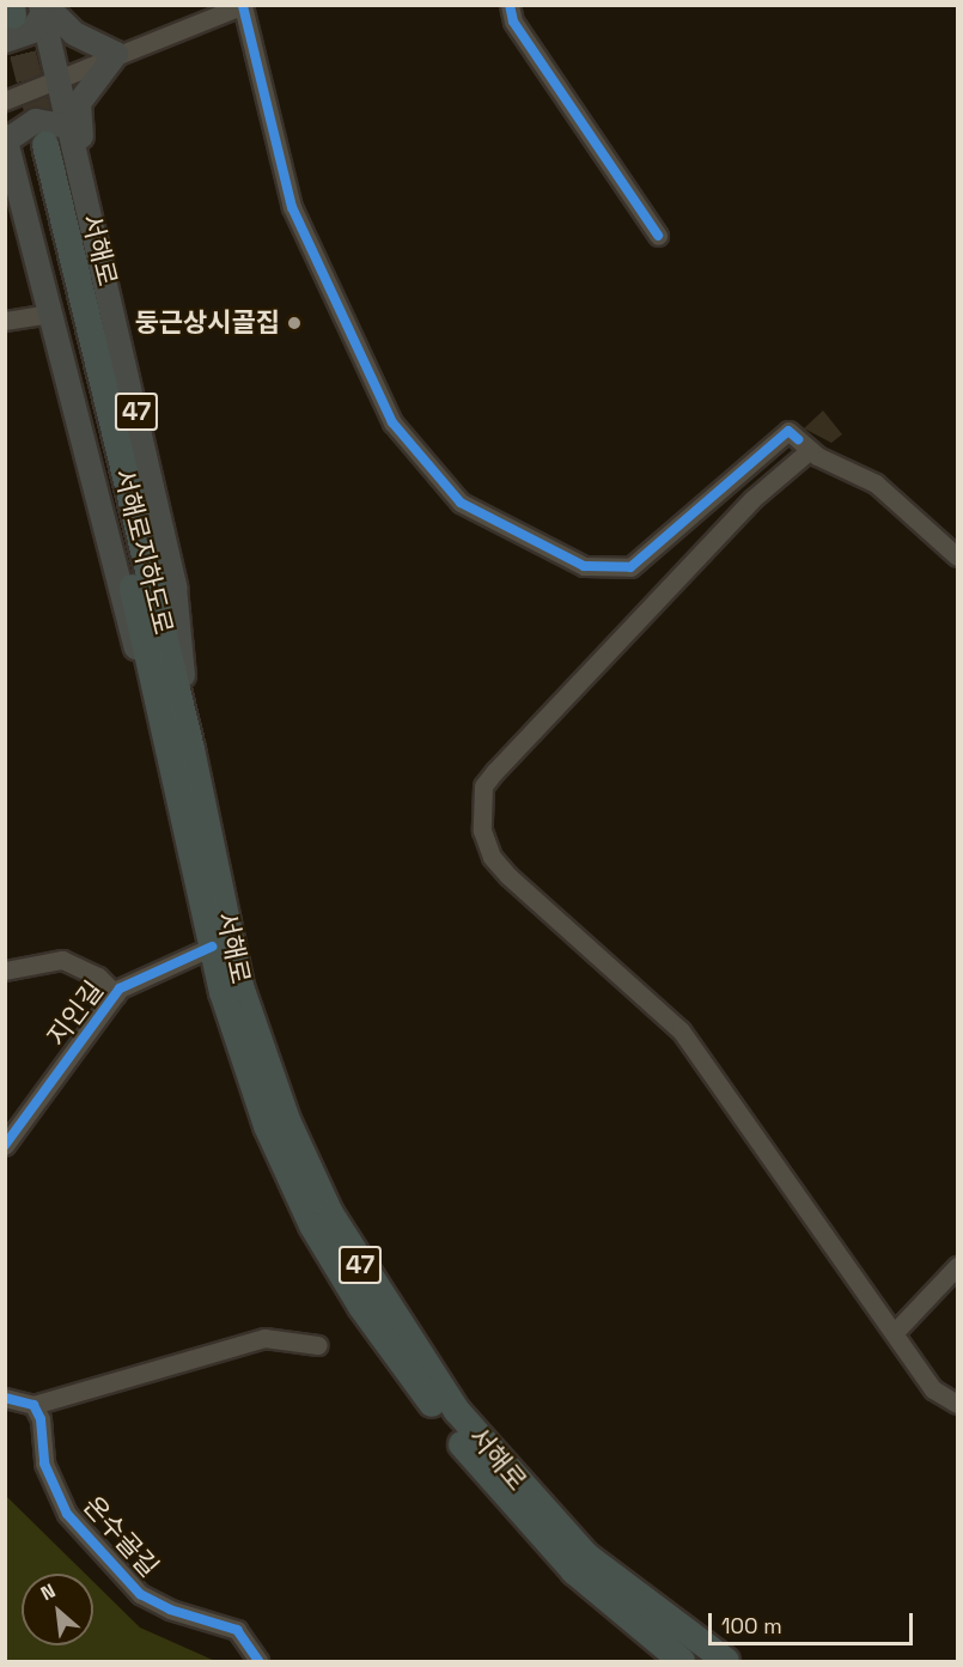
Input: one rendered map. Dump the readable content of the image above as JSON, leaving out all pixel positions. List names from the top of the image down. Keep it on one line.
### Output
{"streets":{"highway":["서해로","47","서해로지하도로"],"street":["지인길","온수골길"]},"crossings":[["서해로","47"],["서해로","서해로지하도로"],["서해로","지인길"]],"places":["둥근상시골집"],"scale_bar":"100 m","north":"top left"}
